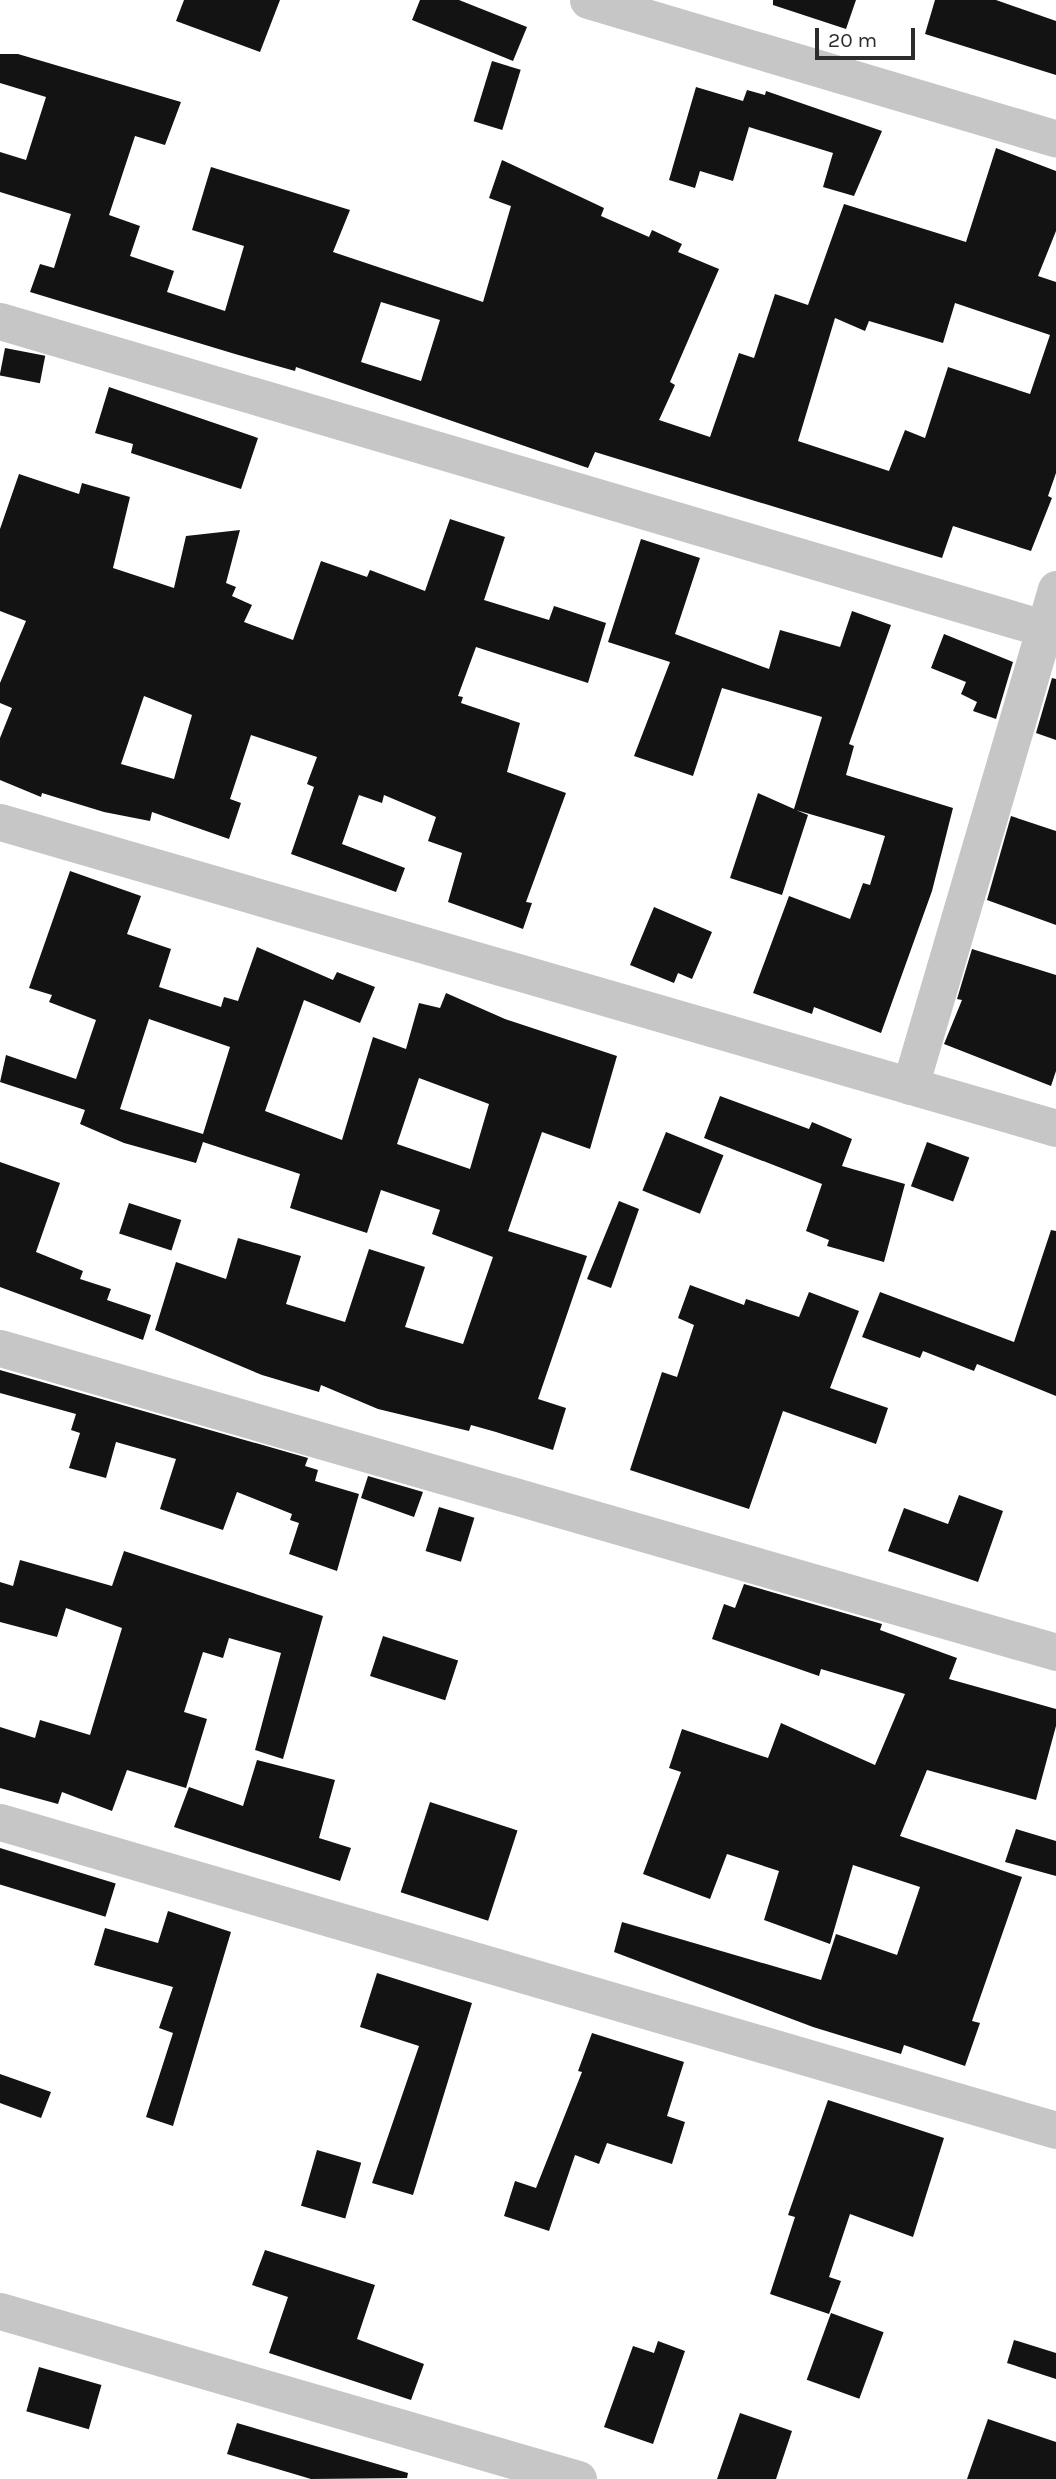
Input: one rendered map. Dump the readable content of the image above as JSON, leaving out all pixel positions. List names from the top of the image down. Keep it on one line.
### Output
{"scale_bar":"20 m"}
